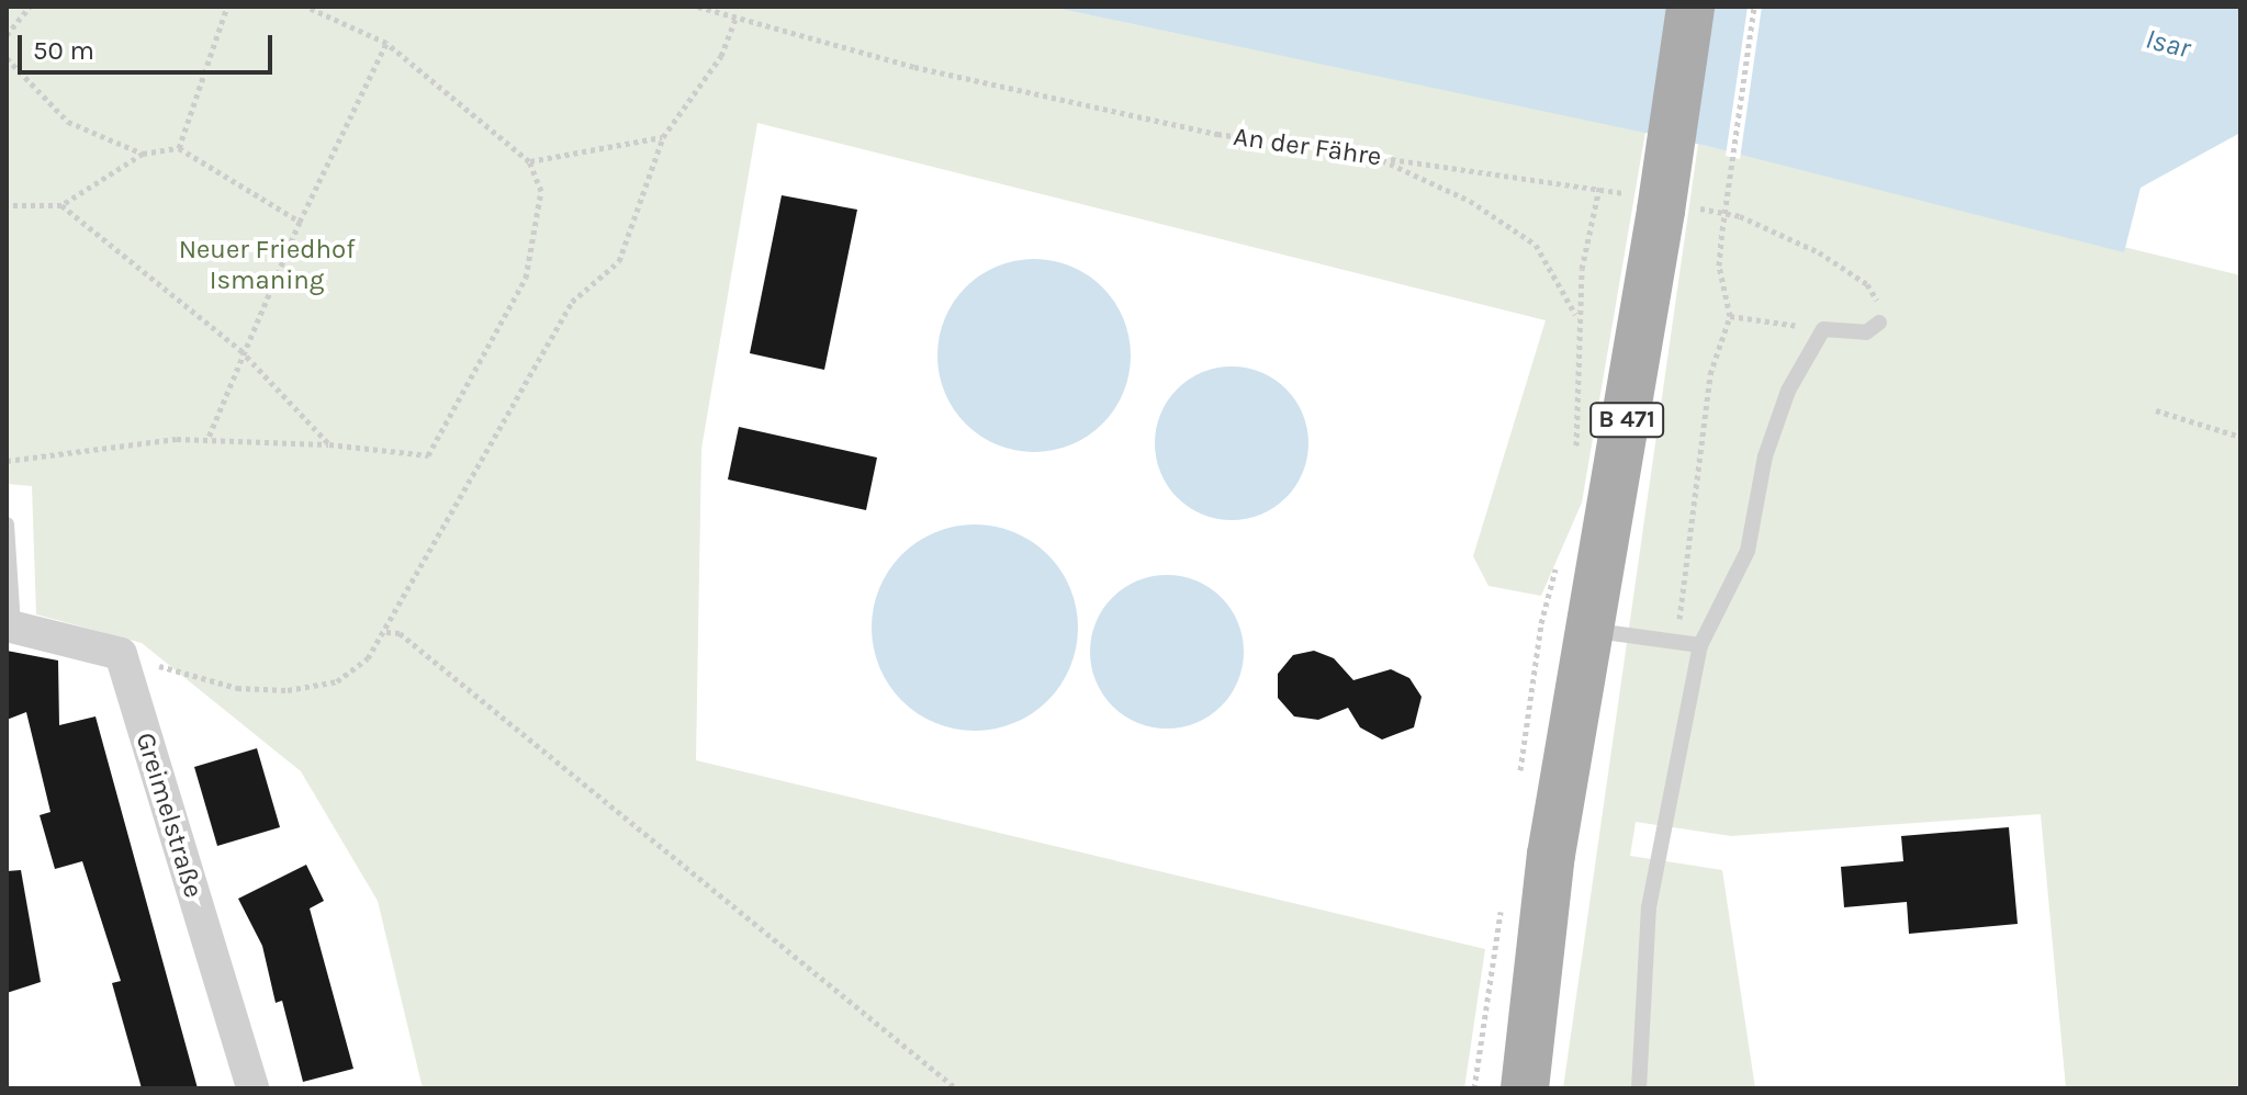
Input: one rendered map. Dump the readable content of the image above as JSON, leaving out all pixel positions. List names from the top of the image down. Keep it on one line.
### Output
{"streets":{"main road":["B 471"],"street":["Greimelstraße"],"path":["An der Fähre"]},"crossings":[["An der Fähre","B 471"]],"water":["Isar"],"parks":["Neuer Friedhof Ismaning"],"scale_bar":"50 m"}
